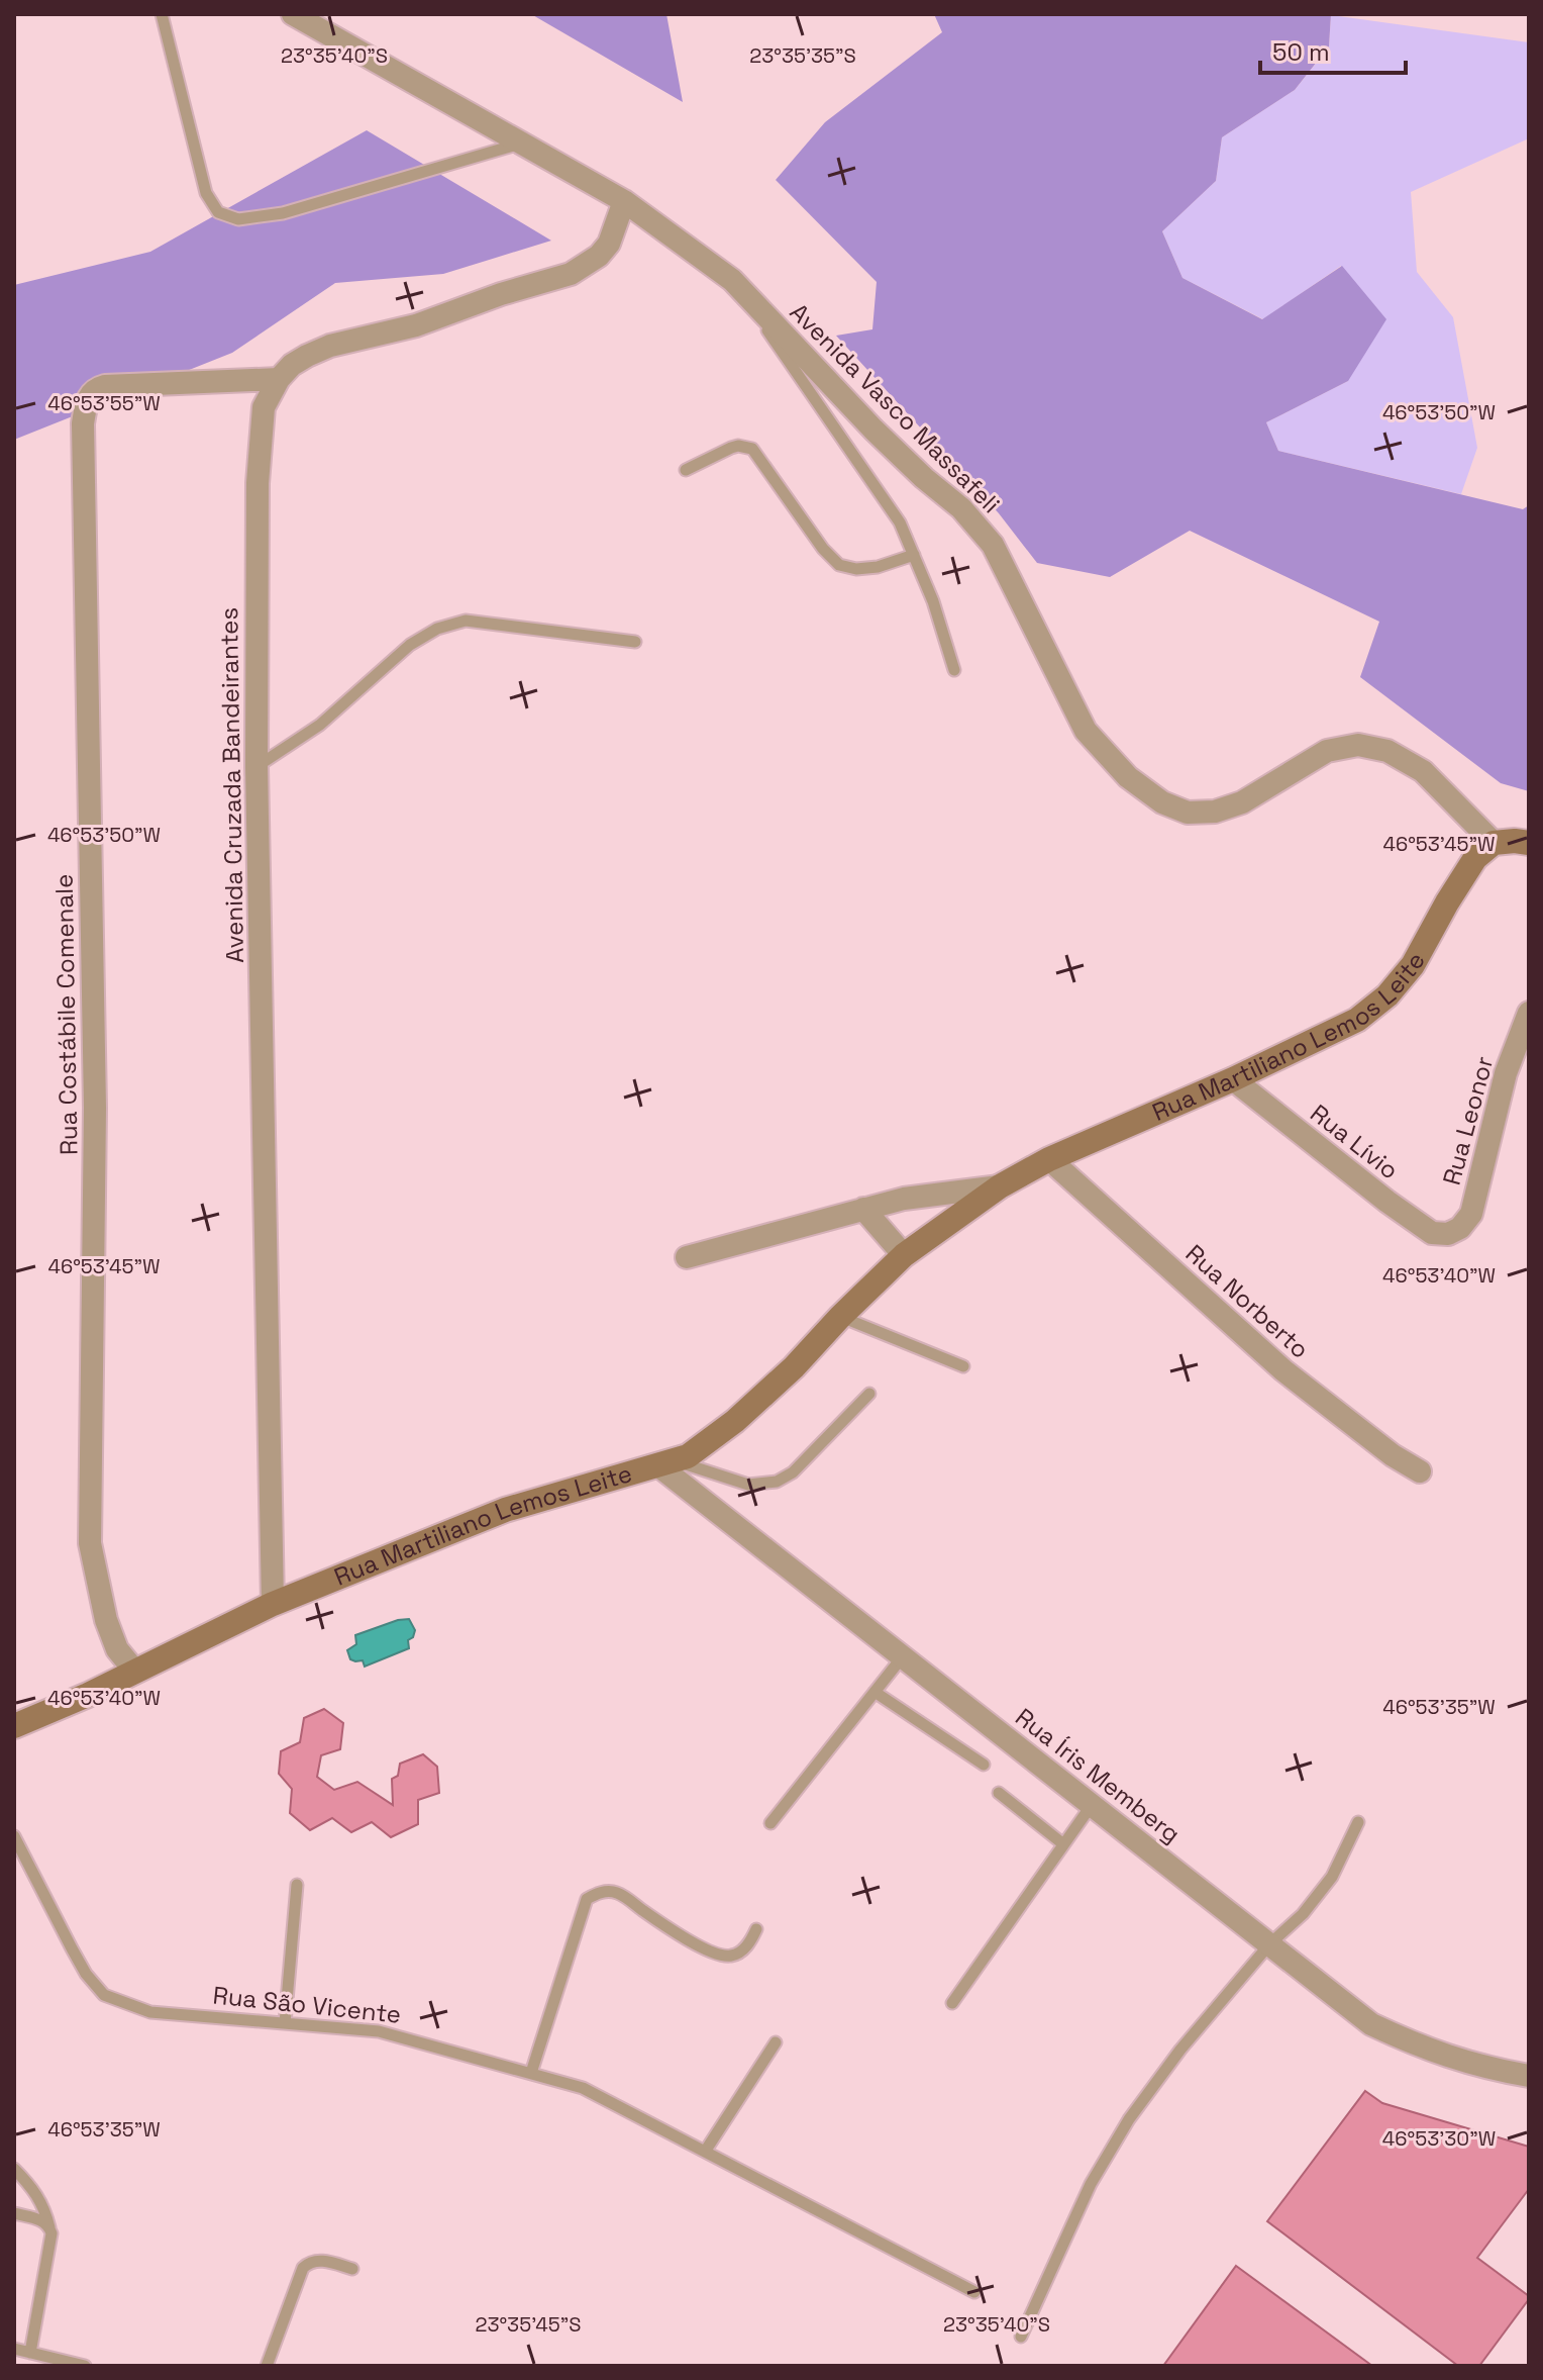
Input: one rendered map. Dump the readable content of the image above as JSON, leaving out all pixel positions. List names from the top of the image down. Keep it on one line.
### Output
{"streets":{"street":["Avenida Vasco Massafeli","Avenida Cruzada Bandeirantes","Rua Costábile Comenale","Rua Martiliano Lemos Leite","Rua Leonor","Rua Lívio","Rua Norberto","Rua Íris Memberg"],"lane":["Rua São Vicente"]},"crossings":[["Avenida Vasco Massafeli","Avenida Cruzada Bandeirantes"],["Avenida Vasco Massafeli","Rua Martiliano Lemos Leite"],["Avenida Cruzada Bandeirantes","Rua Costábile Comenale"],["Avenida Cruzada Bandeirantes","Rua Martiliano Lemos Leite"],["Rua Costábile Comenale","Rua Martiliano Lemos Leite"],["Rua Martiliano Lemos Leite","Rua Lívio"],["Rua Martiliano Lemos Leite","Rua Norberto"],["Rua Martiliano Lemos Leite","Rua Íris Memberg"],["Rua Leonor","Rua Lívio"]],"scale_bar":"50 m","coordinates":["23°35'40\"S","23°35'35\"S","46°53'55\"W","46°53'50\"W","46°53'45\"W","46°53'40\"W","46°53'35\"W","46°53'30\"W","23°35'45\"S"]}
